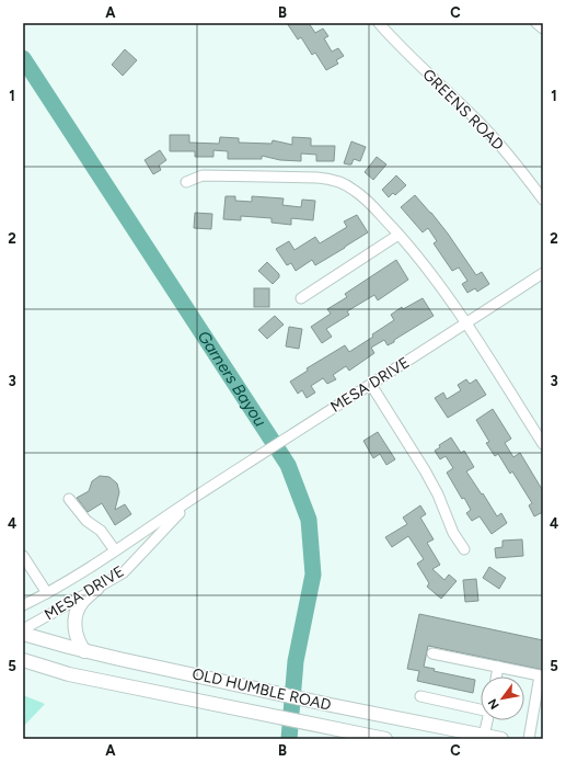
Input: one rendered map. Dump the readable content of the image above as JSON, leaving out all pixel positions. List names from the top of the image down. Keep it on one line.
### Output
{"streets":{"main road":["OLD HUMBLE ROAD"],"street":["GREENS ROAD","MESA DRIVE"]},"water":["Garners Bayou"],"north":"bottom left","grid":{"columns":["A","B","C"],"rows":["1","2","3","4","5"]}}
